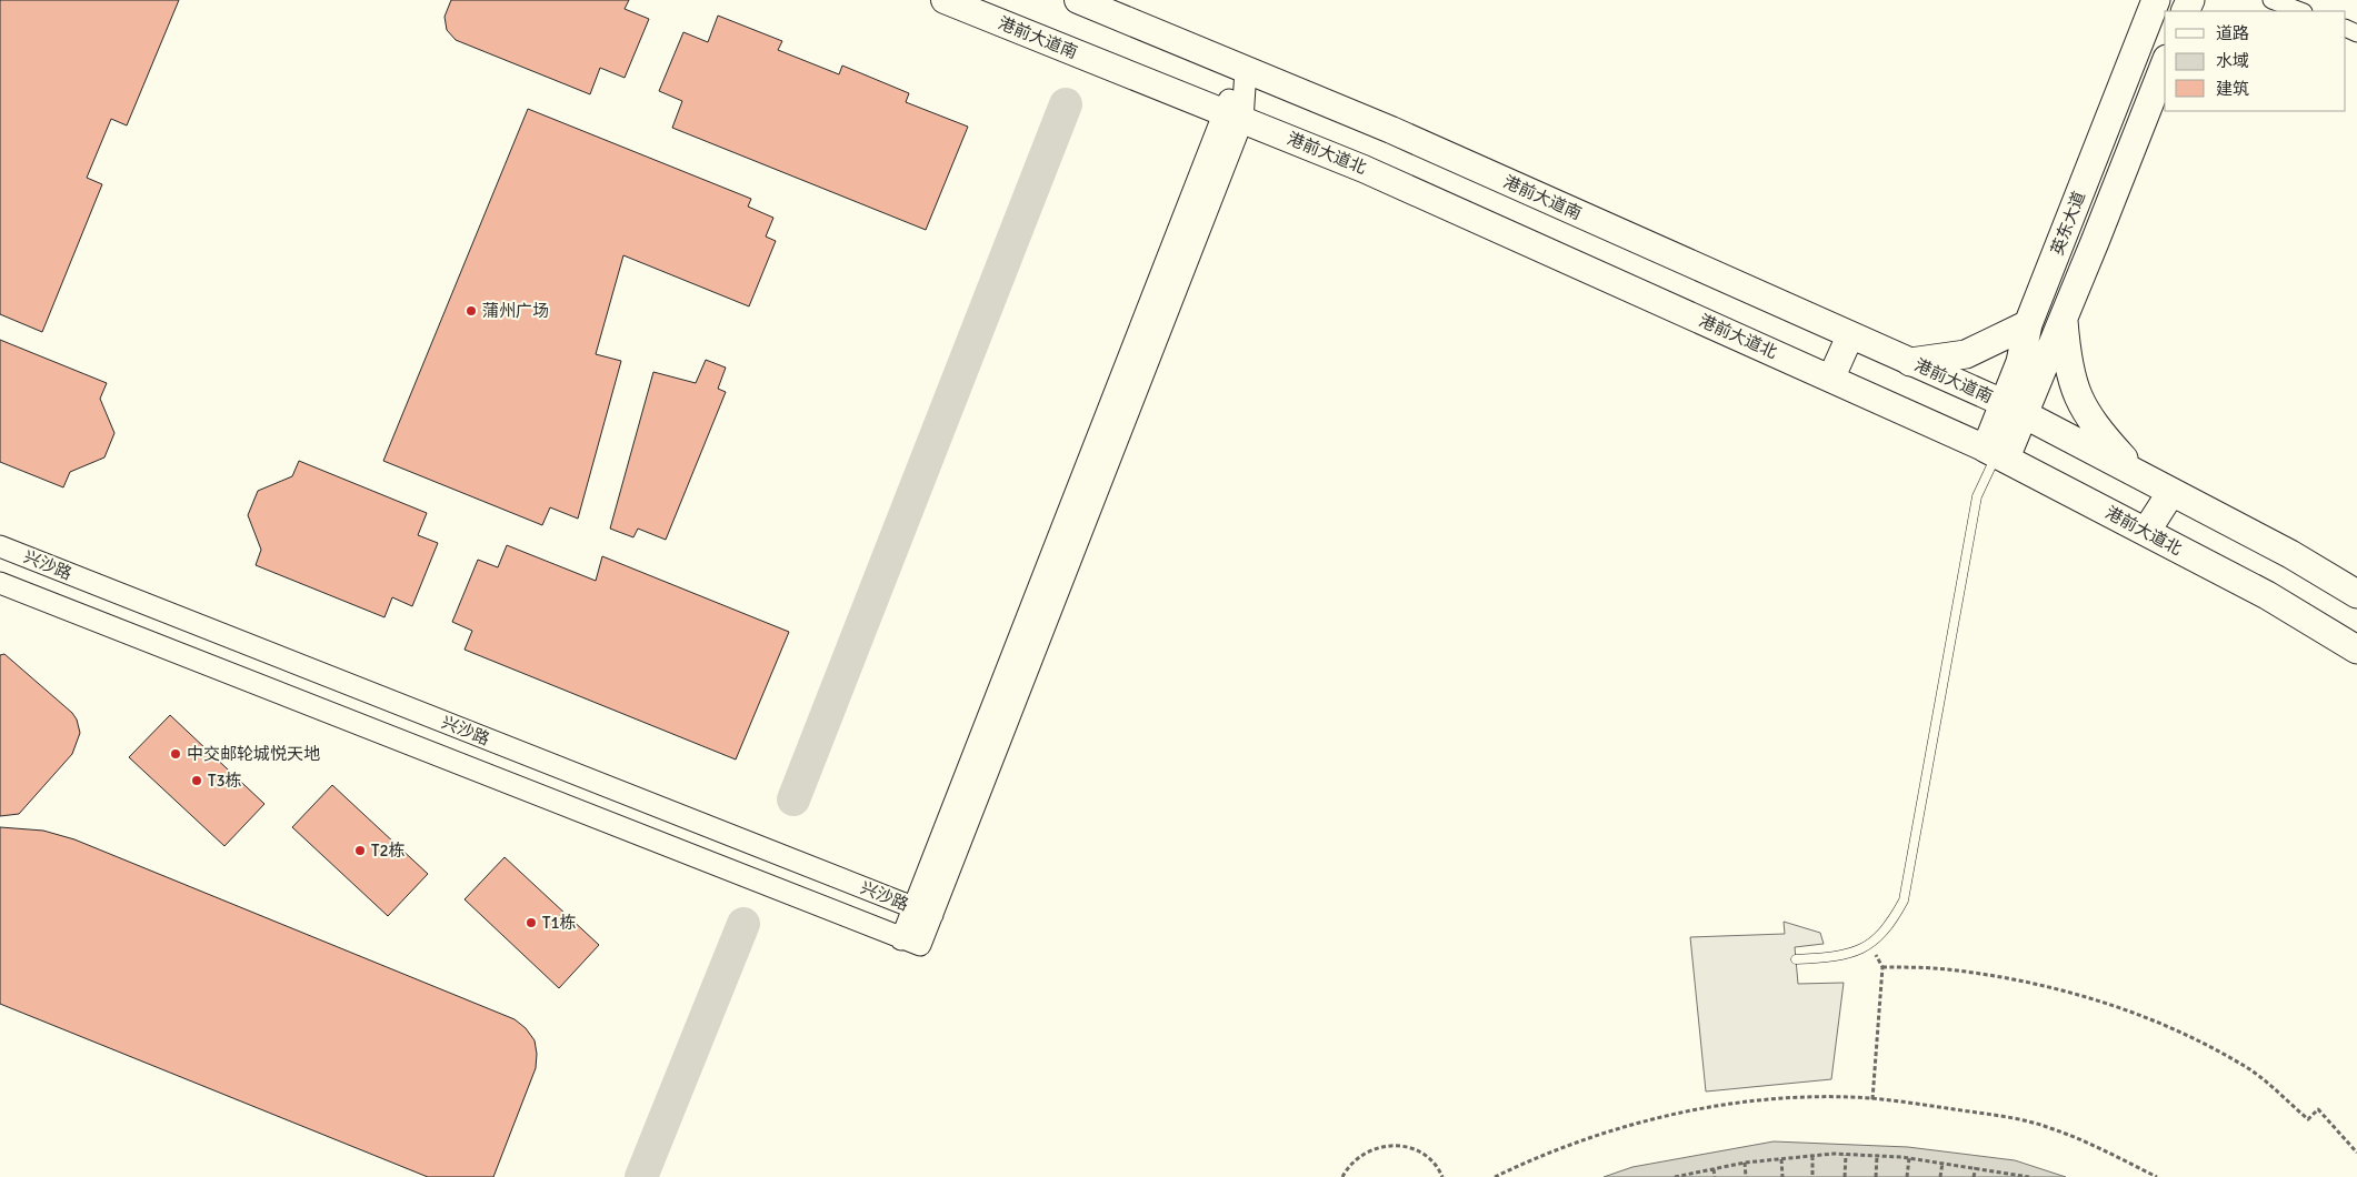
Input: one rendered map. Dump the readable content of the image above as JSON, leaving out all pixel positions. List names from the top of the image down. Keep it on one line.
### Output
{"streets":{"highway":["港前大道北","英东大道"],"main road":["港前大道南"],"street":["兴沙路"]},"crossings":[["港前大道南","港前大道北"],["港前大道南","英东大道"],["港前大道北","英东大道"]],"places":["蒲州广场","中交邮轮城悦天地","T3栋","T2栋","T1栋"],"legend":["道路","水域","建筑"]}
